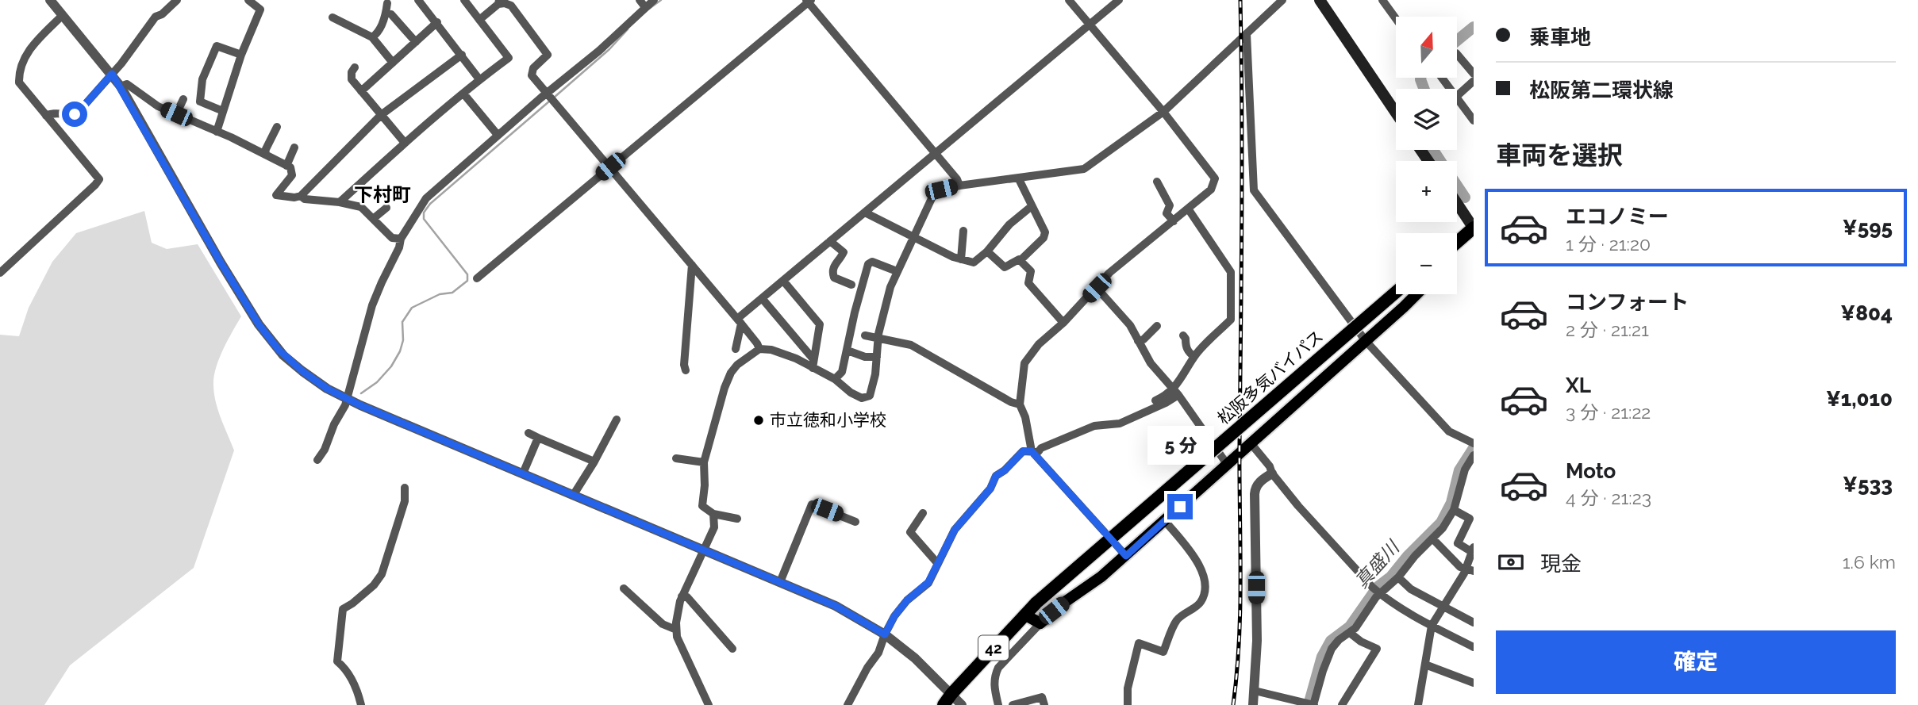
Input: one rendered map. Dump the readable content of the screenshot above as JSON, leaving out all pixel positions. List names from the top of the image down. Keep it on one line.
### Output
{"streets":{"highway":["松阪多気バイパス","42"]},"districts":["下村町"],"water":["真盛川"],"places":["市立徳和小学校"],"north":"top","page":{"banner":["乗車地","松阪第二環状線"],"map_buttons":["+","−"],"heading":"車両を選択","list":[{"name":"エコノミー","note":"1 分 · 21:20","value":"¥595"},{"name":"コンフォート","note":"2 分 · 21:21","value":"¥804"},{"name":"XL","note":"3 分 · 21:22","value":"¥1,010"},{"name":"Moto","note":"4 分 · 21:23","value":"¥533"}],"bubble":"5 分","pay":["現金","1.6 km"],"buttons":"確定"}}
